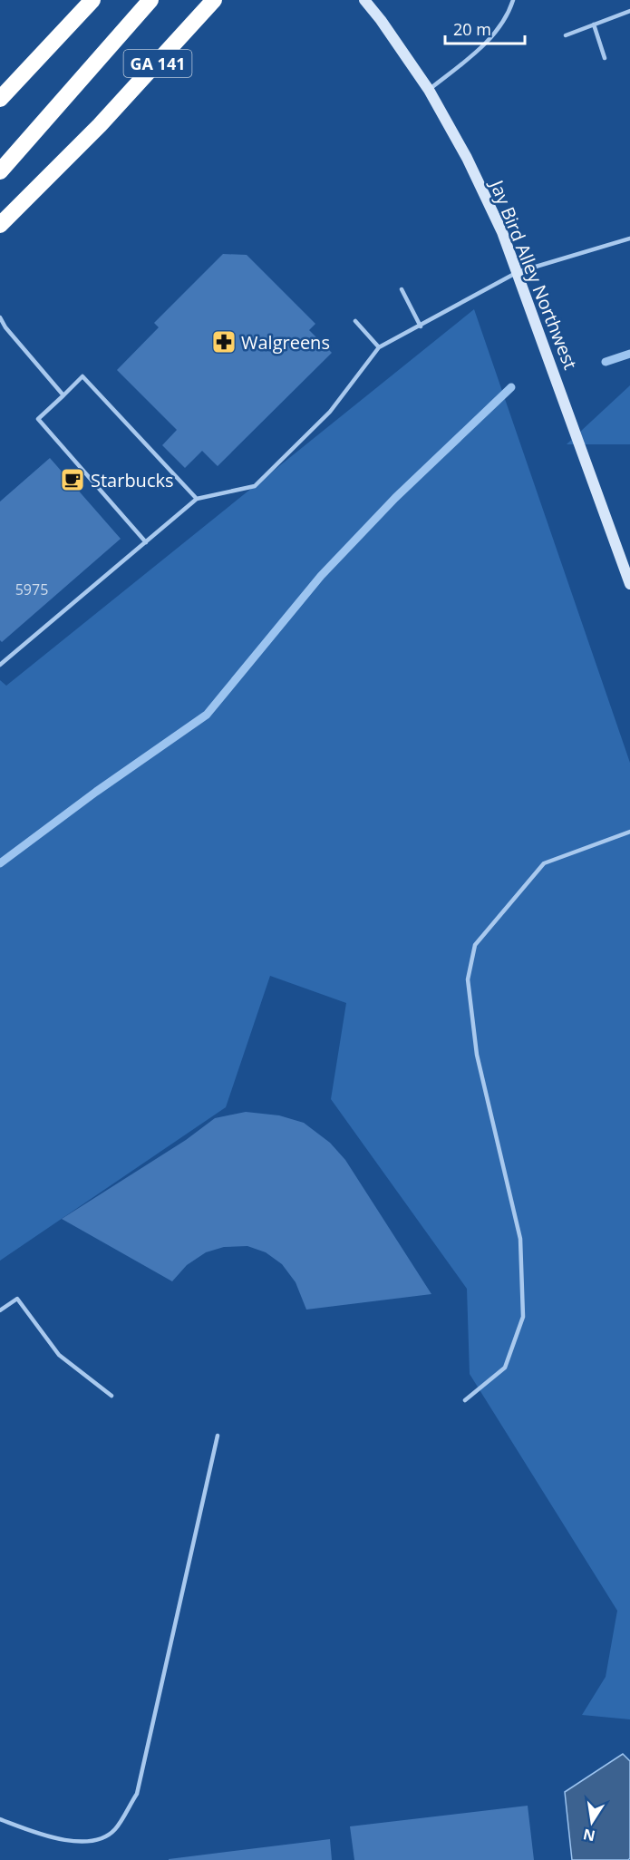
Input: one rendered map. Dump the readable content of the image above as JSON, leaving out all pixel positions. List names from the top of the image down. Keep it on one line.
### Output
{"streets":{"highway":["GA 141"],"street":["Jay Bird Alley Northwest"]},"places":{"pharmacy":["Walgreens"],"cafe":["Starbucks"]},"house_numbers":["5975"],"scale_bar":"20 m","north":"bottom"}
